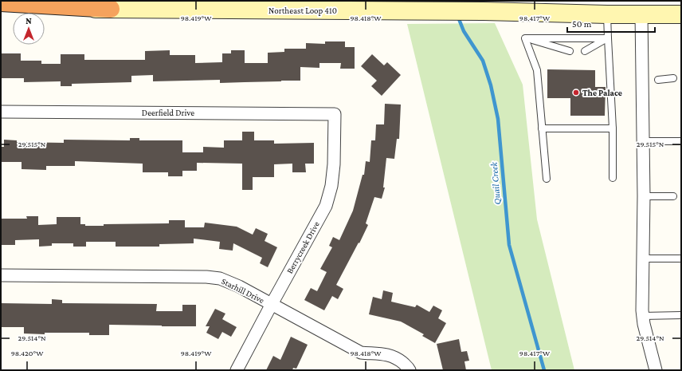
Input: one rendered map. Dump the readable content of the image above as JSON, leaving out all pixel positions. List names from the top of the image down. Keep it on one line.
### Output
{"streets":{"main road":["Northeast Loop 410"],"street":["Deerfield Drive","Berrycreek Drive","Starhill Drive"]},"crossings":[["Deerfield Drive","Berrycreek Drive"],["Berrycreek Drive","Starhill Drive"]],"water":["Quail Creek"],"places":["The Palace"],"scale_bar":"50 m","north":"top","coordinates":["98.419°W","98.418°W","98.417°W","29.515°N","29.514°N","98.420°W"]}
